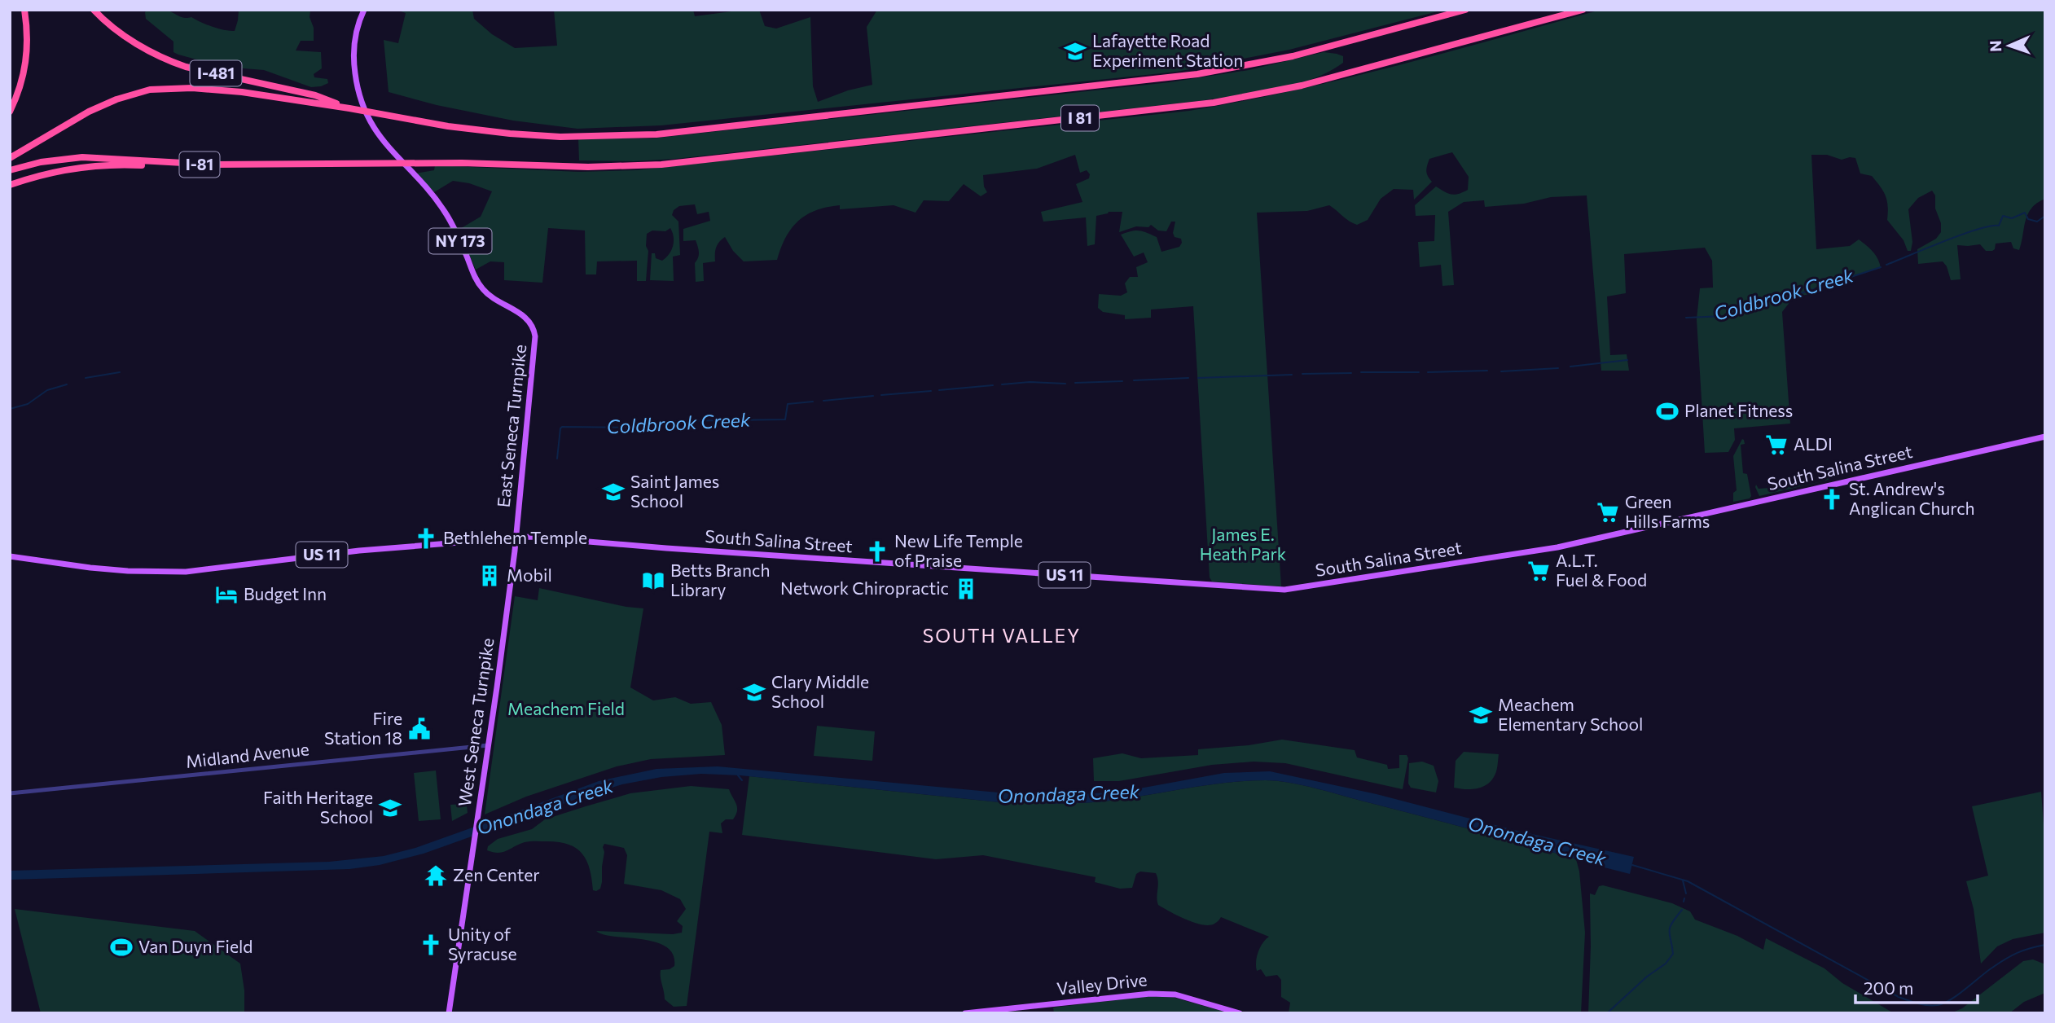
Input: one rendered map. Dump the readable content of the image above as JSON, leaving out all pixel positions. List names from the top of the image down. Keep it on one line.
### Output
{"streets":{"highway":["I-481","I 81","I-81"],"main road":["NY 173","East Seneca Turnpike","South Salina Street","US 11","West Seneca Turnpike","Valley Drive"],"street":["Midland Avenue"]},"crossings":[["I-481","I 81"],["I 81","I-81"],["East Seneca Turnpike","South Salina Street"],["East Seneca Turnpike","West Seneca Turnpike"],["South Salina Street","West Seneca Turnpike"],["West Seneca Turnpike","Midland Avenue"]],"districts":["SOUTH VALLEY"],"water":["Coldbrook Creek","Onondaga Creek"],"parks":["James E. Heath Park","Meachem Field"],"places":{"school or university":["Lafayette Road Experiment Station","Saint James School","Clary Middle School","Meachem Elementary School","Faith Heritage School"],"sports":["Planet Fitness","Van Duyn Field"],"supermarket":["ALDI","Green Hills Farms","A.L.T. Fuel & Food"],"church":["St. Andrew's Anglican Church","Bethlehem Temple","New Life Temple of Praise","Unity of Syracuse"],"building":["Mobil","Network Chiropractic"],"library":["Betts Branch Library"],"hotel":["Budget Inn"],"public building":["Fire Station 18"],"temple":["Zen Center"]},"scale_bar":"200 m","north":"left"}
